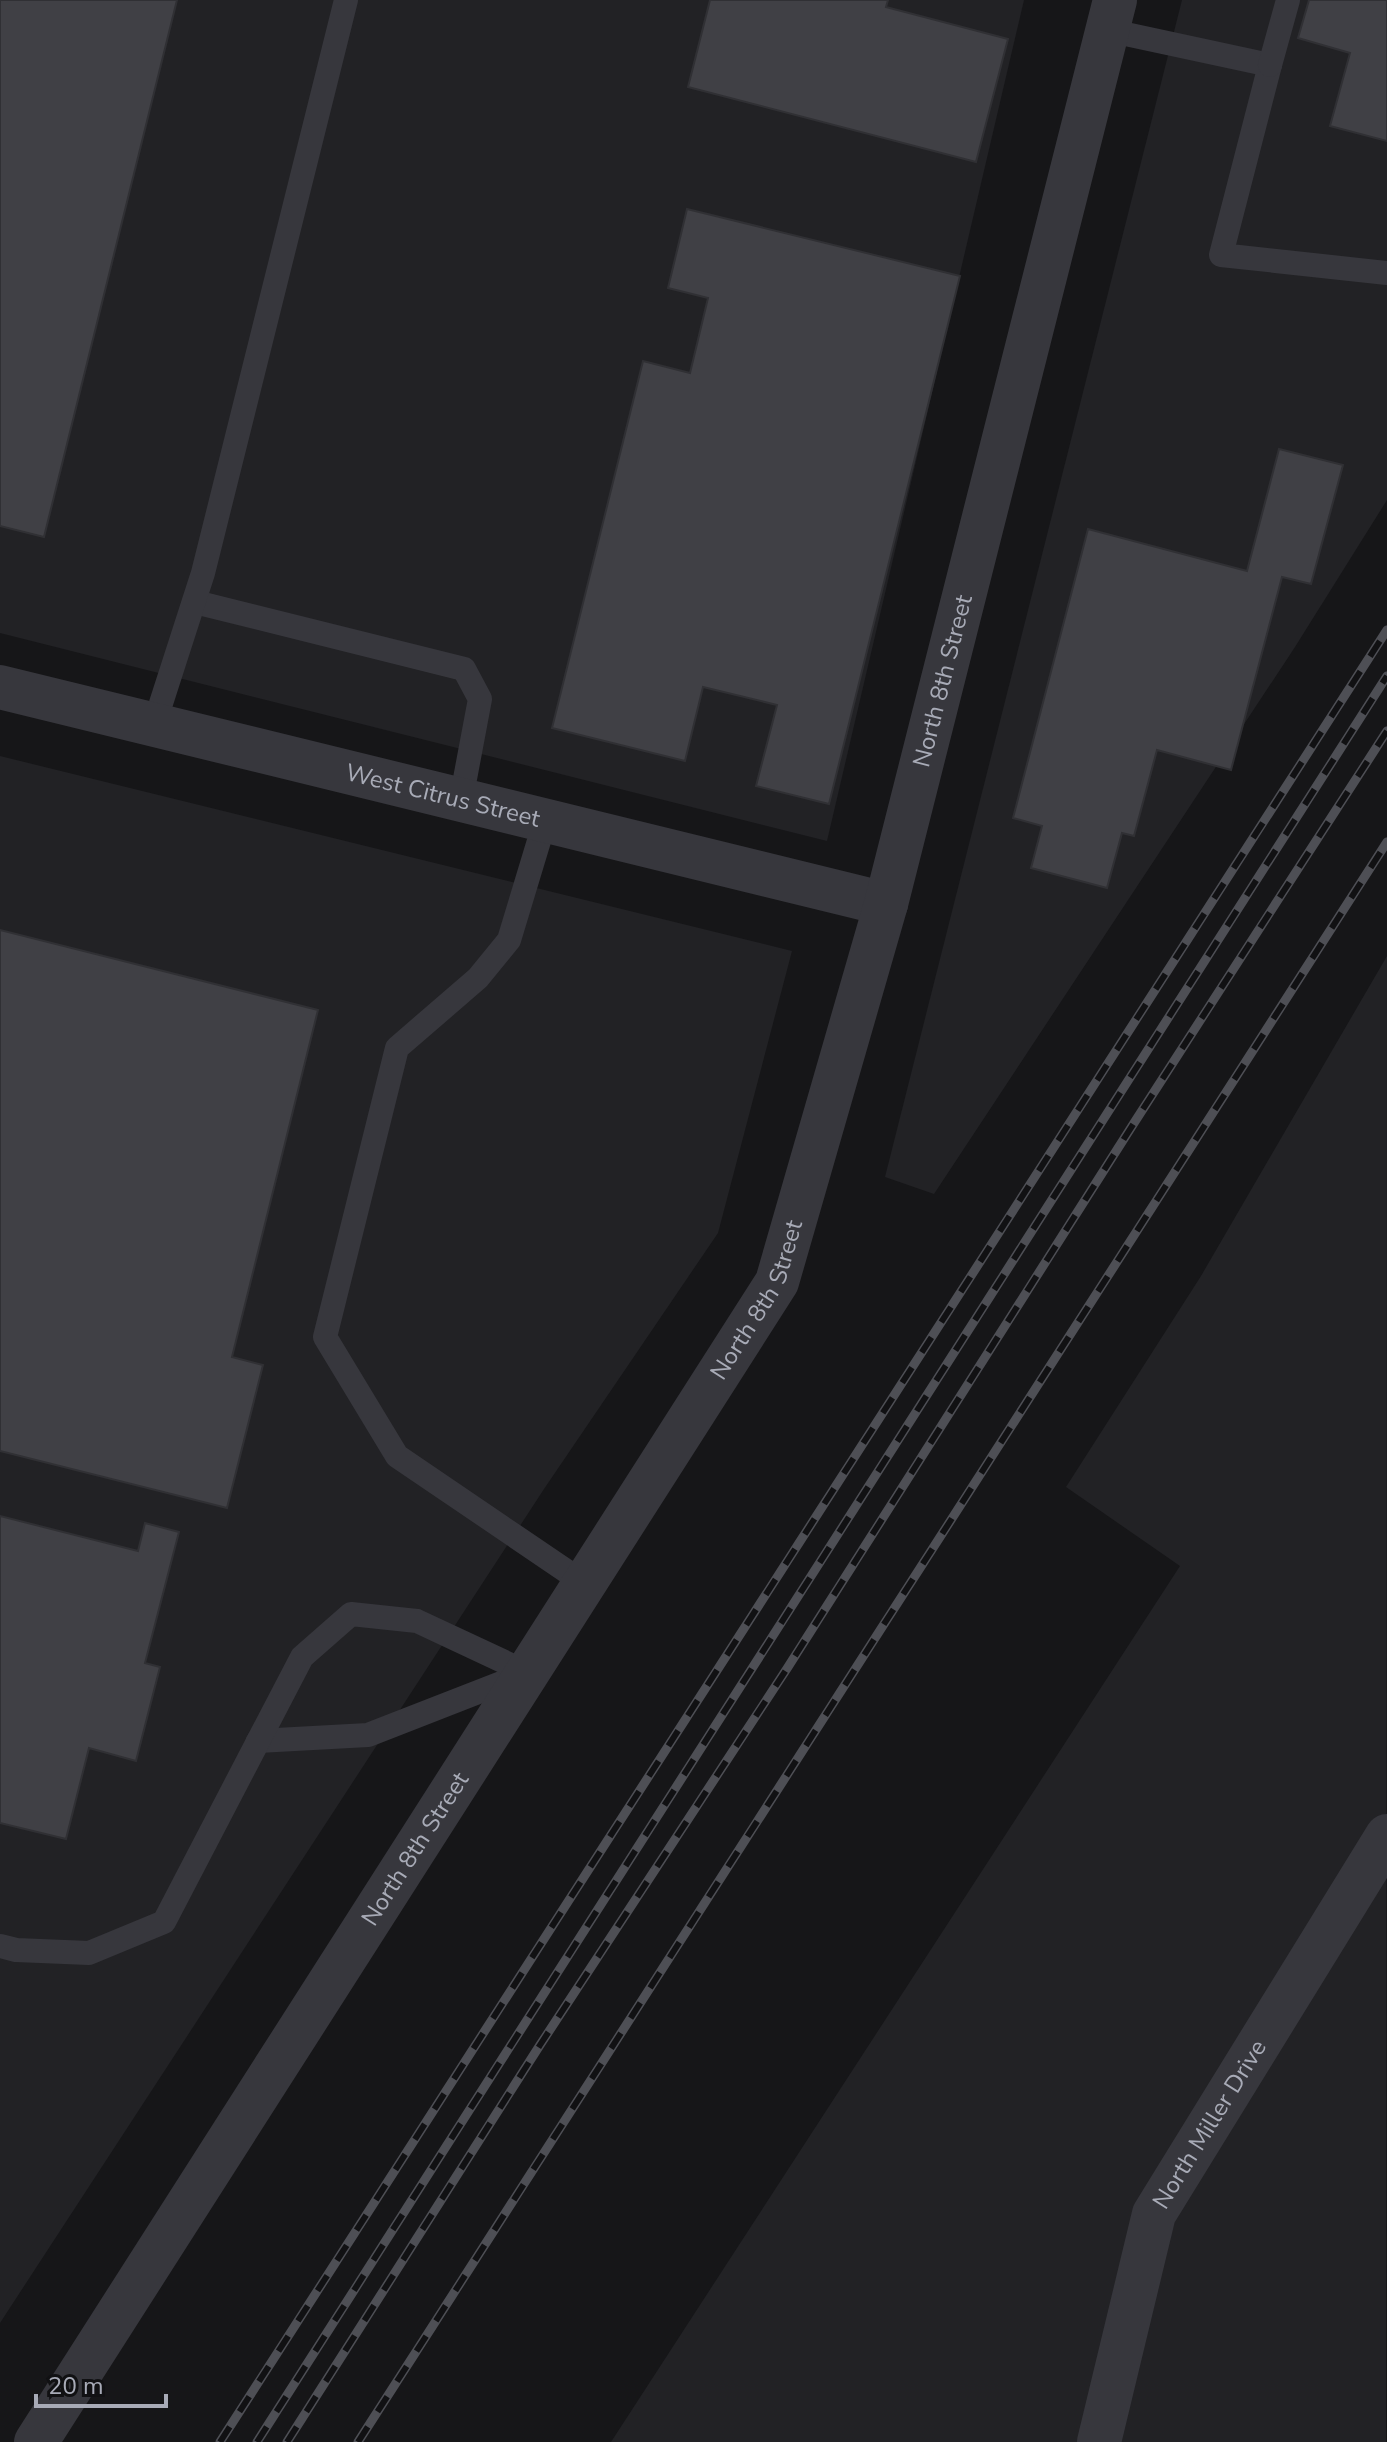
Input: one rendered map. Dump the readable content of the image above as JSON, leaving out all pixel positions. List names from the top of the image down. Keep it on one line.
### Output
{"streets":{"street":["North 8th Street","West Citrus Street","North Miller Drive"]},"crossings":[["North 8th Street","West Citrus Street"]],"scale_bar":"20 m"}
